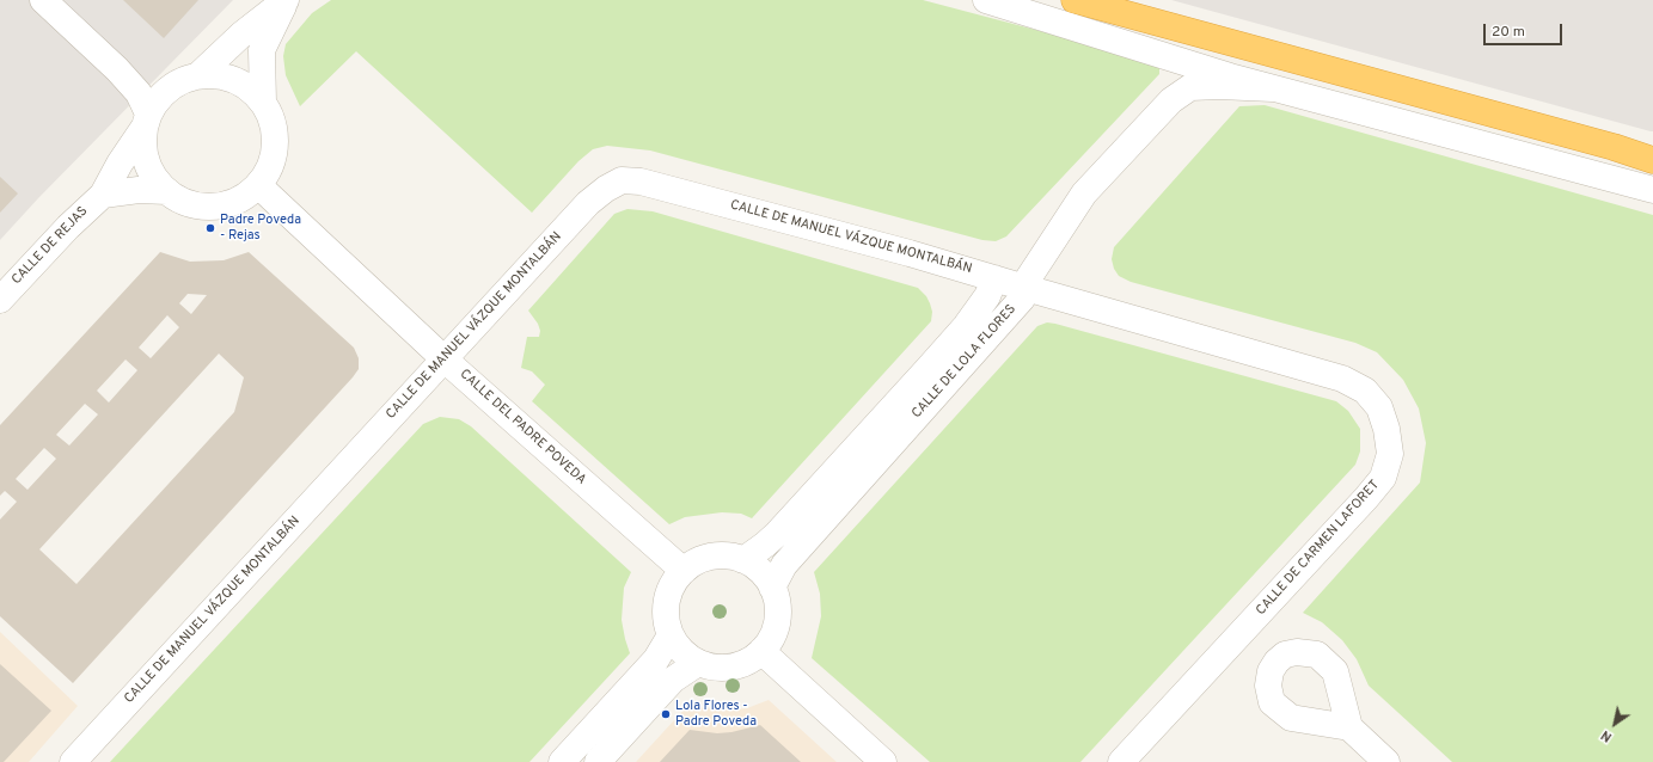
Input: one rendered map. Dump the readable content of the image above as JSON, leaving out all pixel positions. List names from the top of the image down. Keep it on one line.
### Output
{"streets":{"street":["CALLE DE MANUEL VÁZQUE MONTALBÁN","CALLE DE REJAS","CALLE DE LOLA FLORES","CALLE DEL PADRE POVEDA","CALLE DE CARMEN LAFORET"]},"crossings":[["CALLE DE MANUEL VÁZQUE MONTALBÁN","CALLE DE LOLA FLORES"],["CALLE DE MANUEL VÁZQUE MONTALBÁN","CALLE DEL PADRE POVEDA"],["CALLE DE MANUEL VÁZQUE MONTALBÁN","CALLE DE CARMEN LAFORET"],["CALLE DE REJAS","CALLE DEL PADRE POVEDA"],["CALLE DE LOLA FLORES","CALLE DEL PADRE POVEDA"],["CALLE DE LOLA FLORES","CALLE DE CARMEN LAFORET"]],"places":["Padre Poveda - Rejas","Lola Flores - Padre Poveda"],"scale_bar":"20 m","north":"bottom left"}
